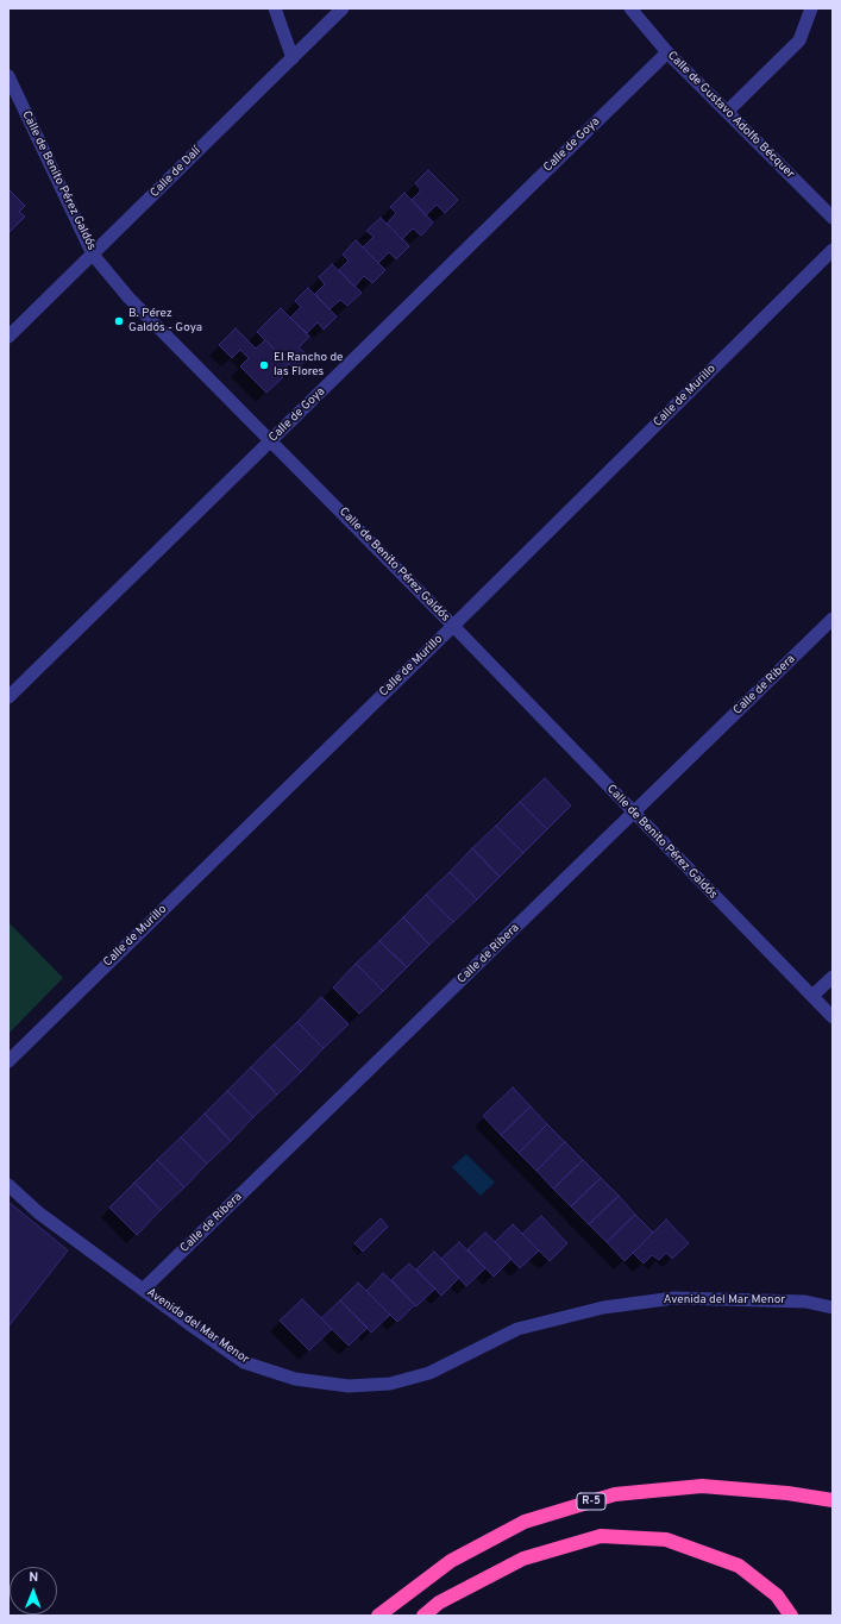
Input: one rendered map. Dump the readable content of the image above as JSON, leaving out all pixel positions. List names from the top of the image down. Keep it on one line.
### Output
{"streets":{"highway":["R-5"],"street":["Calle de Gustavo Adolfo Bécquer","Calle de Goya","Calle de Dalí","Calle de Benito Pérez Galdós","Calle de Murillo","Calle de Ribera","Avenida del Mar Menor"]},"crossings":[["Calle de Gustavo Adolfo Bécquer","Calle de Goya"],["Calle de Goya","Calle de Benito Pérez Galdós"],["Calle de Dalí","Calle de Benito Pérez Galdós"],["Calle de Benito Pérez Galdós","Calle de Murillo"],["Calle de Benito Pérez Galdós","Calle de Ribera"],["Calle de Ribera","Avenida del Mar Menor"]],"places":["B. Pérez Galdós - Goya","El Rancho de las Flores"],"north":"top"}
